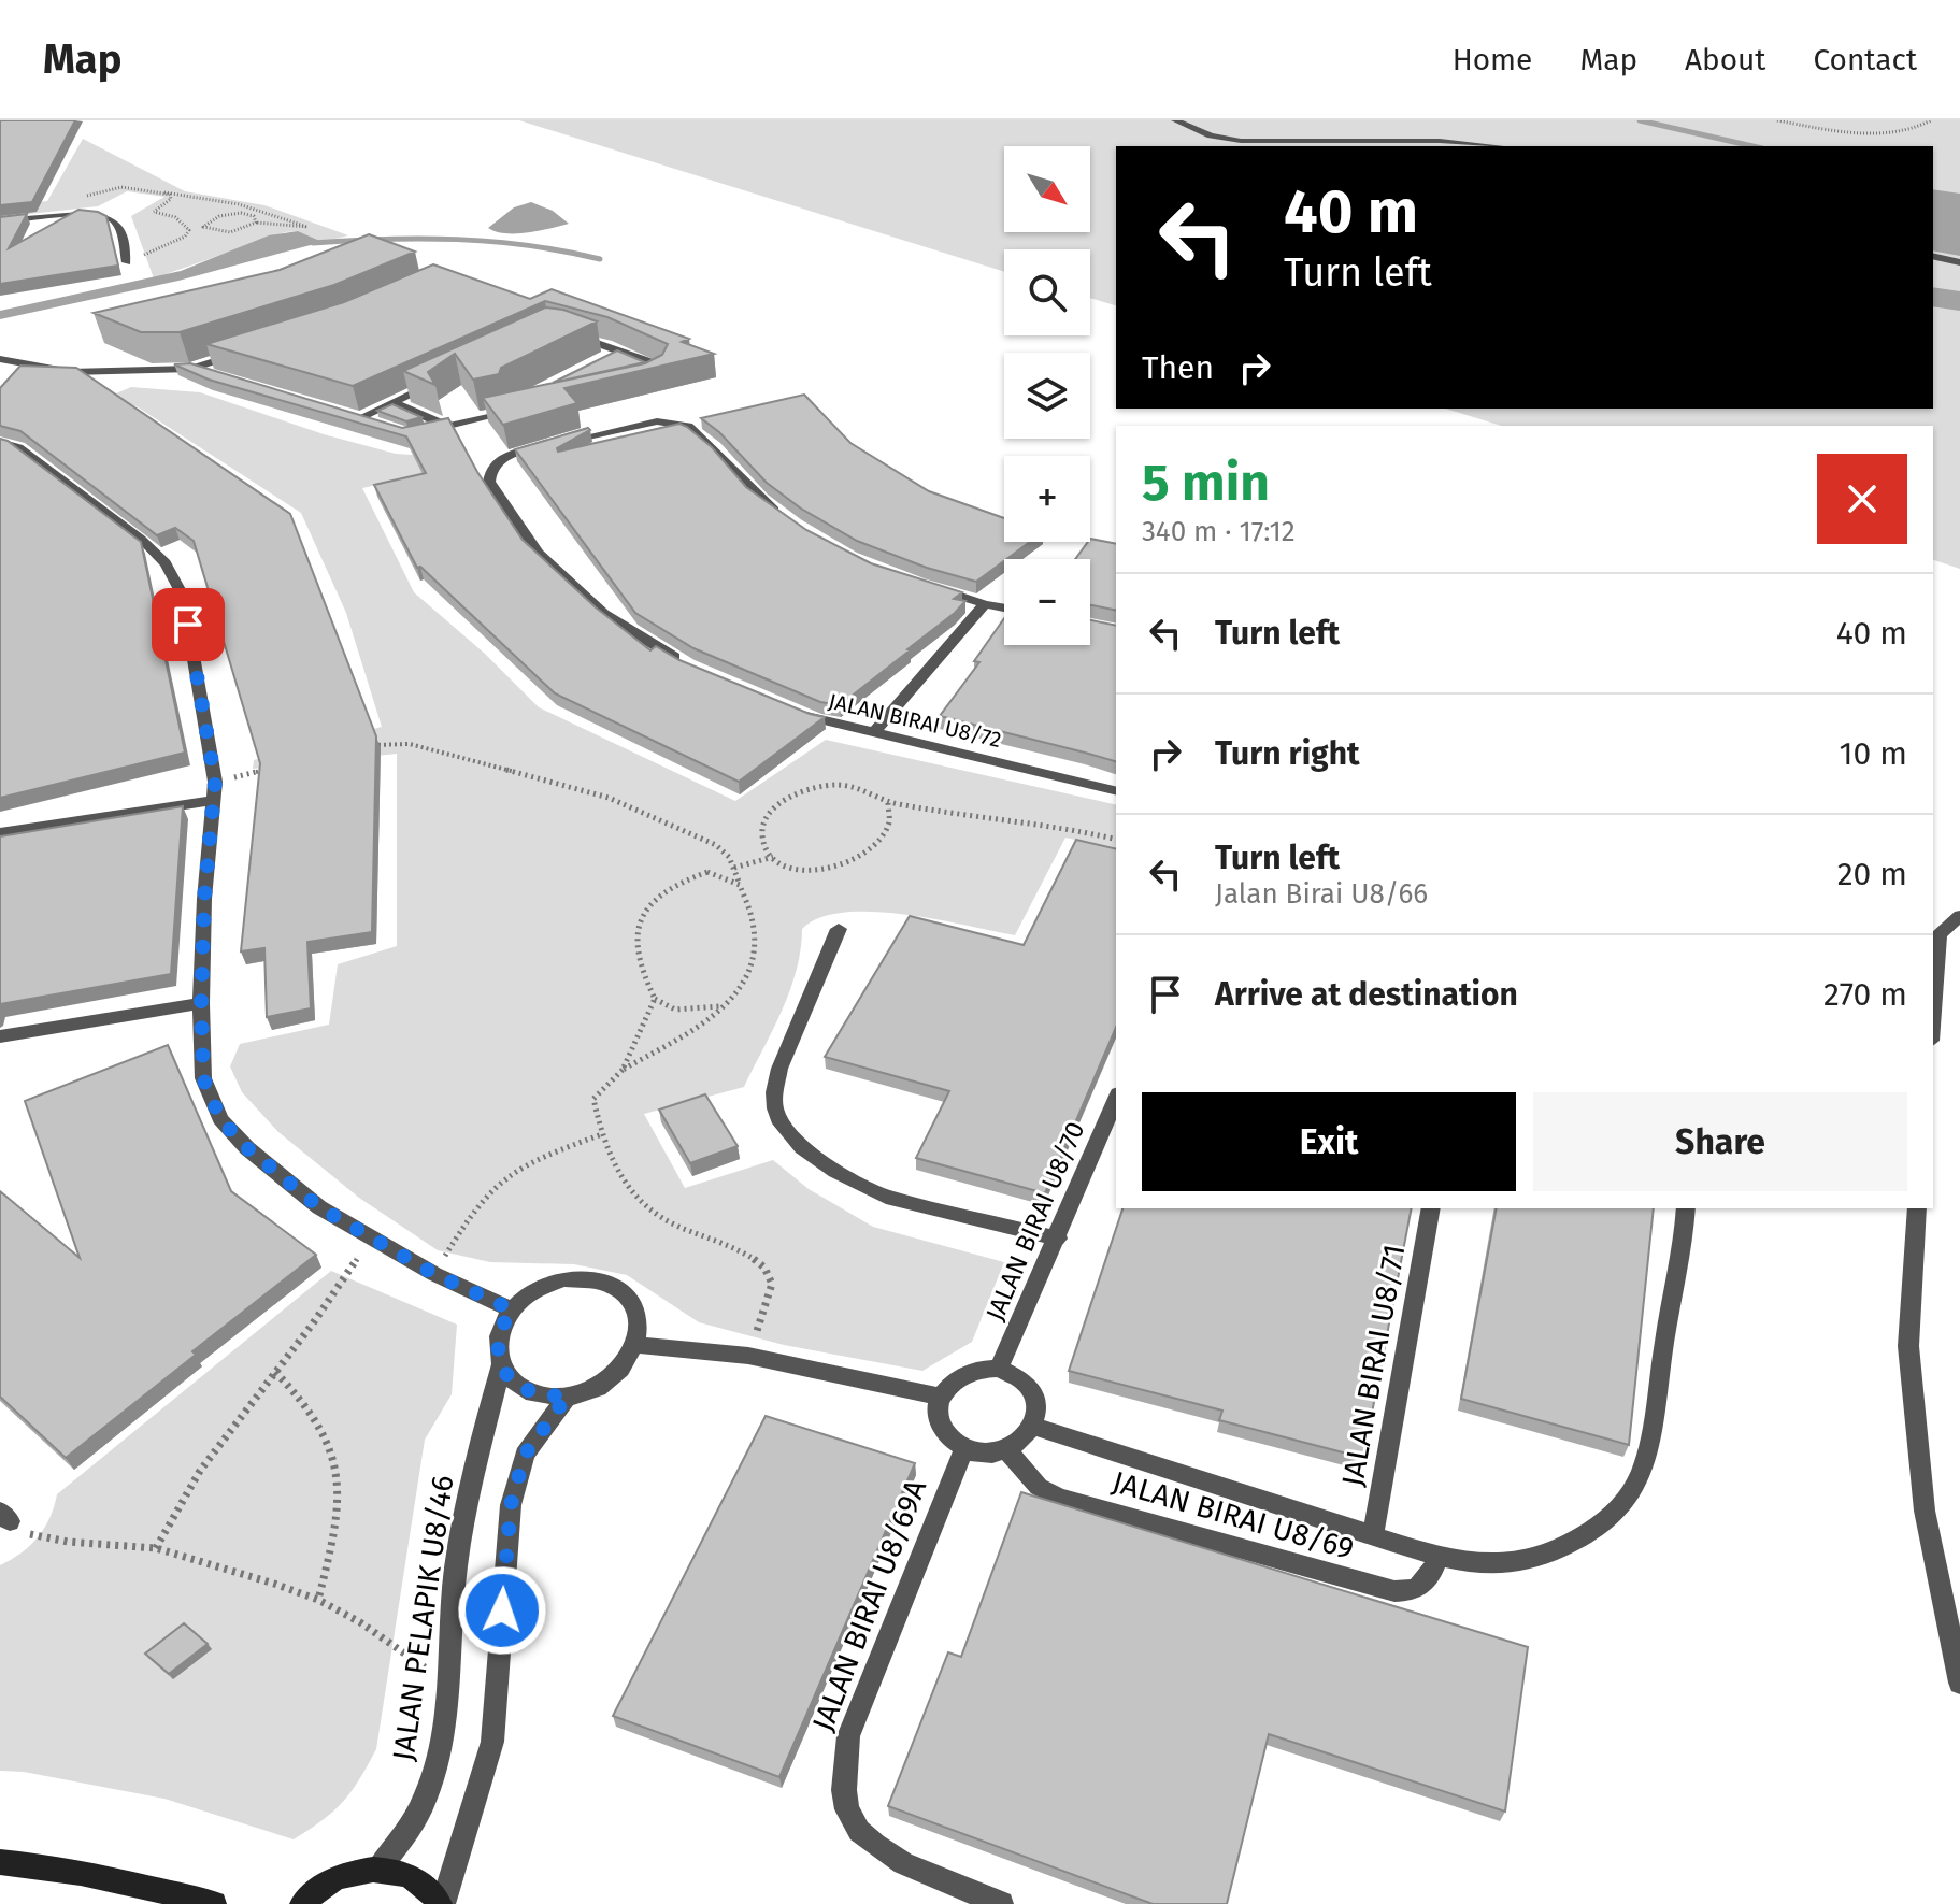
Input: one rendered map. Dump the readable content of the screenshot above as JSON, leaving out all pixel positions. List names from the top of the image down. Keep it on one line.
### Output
{"streets":{"street":["JALAN BIRAI U8/72","JALAN BIRAI U8/70","JALAN BIRAI U8/71","JALAN BIRAI U8/69","JALAN BIRAI U8/69A","JALAN PELAPIK U8/46"]},"crossings":[["JALAN BIRAI U8/70","JALAN BIRAI U8/69"],["JALAN BIRAI U8/70","JALAN BIRAI U8/69A"],["JALAN BIRAI U8/71","JALAN BIRAI U8/69"],["JALAN BIRAI U8/69","JALAN BIRAI U8/69A"]],"north":"bottom right","page":{"header":"Map","nav":["Home","Map","About","Contact"],"map_buttons":["+","−"],"turn":["40 m","Turn left"],"then":"Then","heading":["5 min","340 m · 17:12"],"list":[{"name":"Turn left","value":"40 m"},{"name":"Turn right","value":"10 m"},{"name":"Turn left","note":"Jalan Birai U8/66","value":"20 m"},{"name":"Arrive at destination","value":"270 m"}],"buttons":["Exit","Share"]}}
